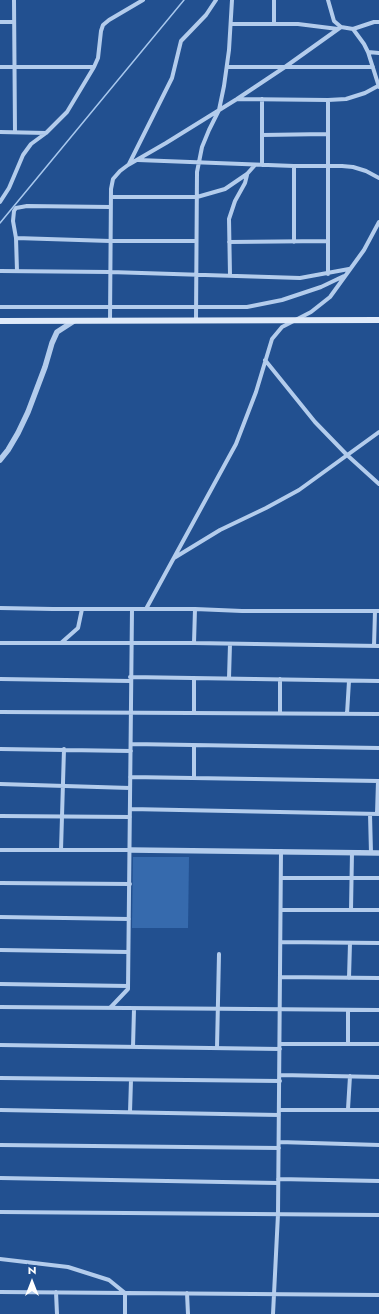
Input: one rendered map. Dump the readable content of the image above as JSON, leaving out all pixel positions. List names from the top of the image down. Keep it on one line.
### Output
{"north":"top"}
